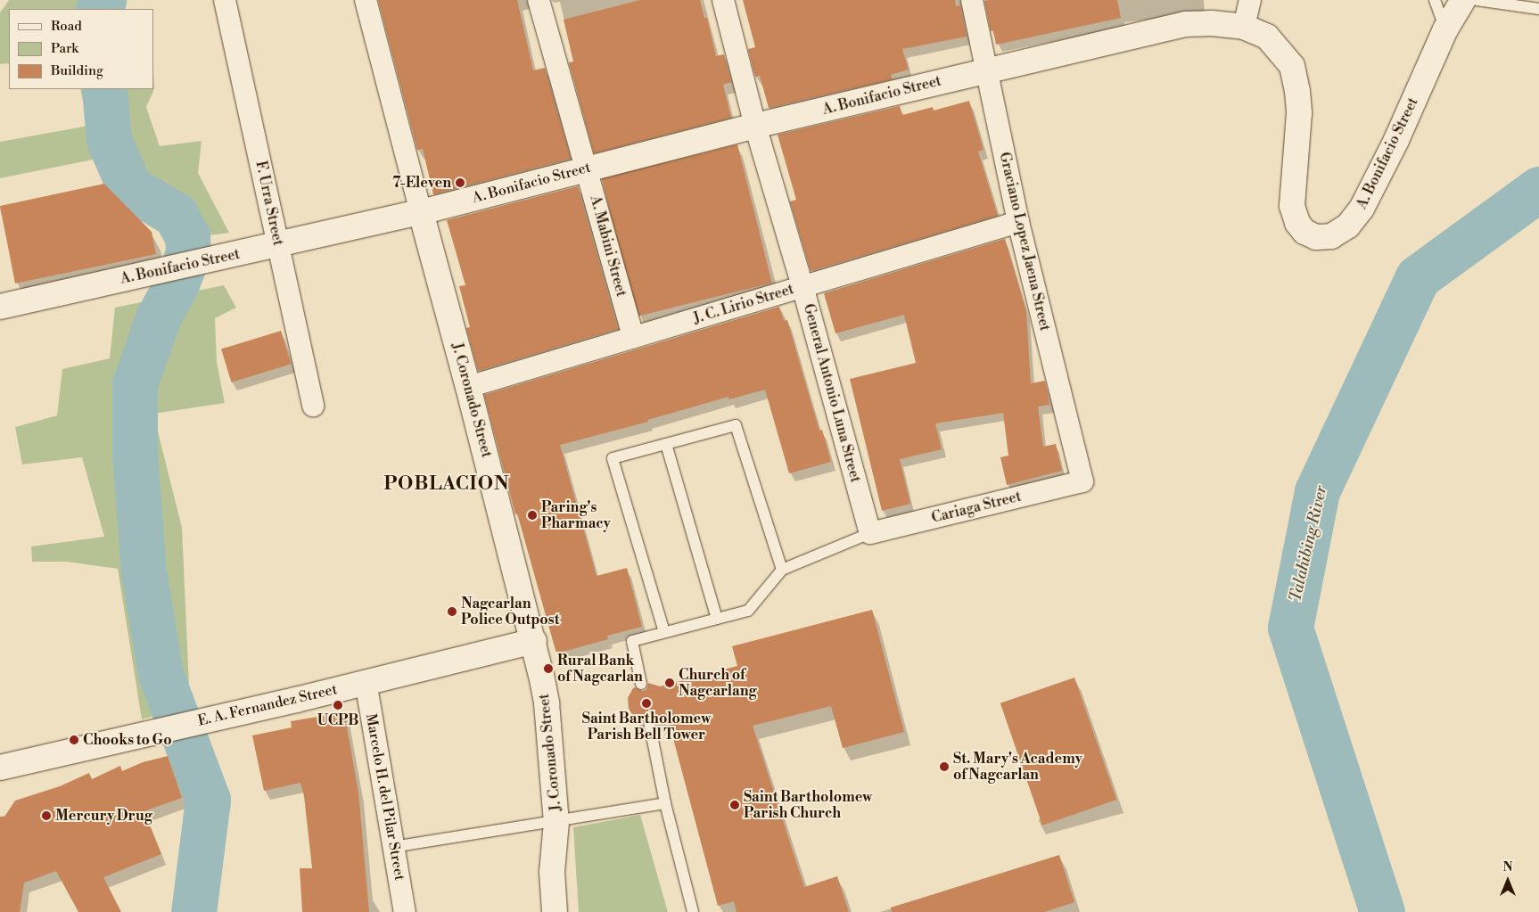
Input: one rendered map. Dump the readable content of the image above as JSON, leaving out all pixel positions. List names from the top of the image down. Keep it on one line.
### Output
{"streets":{"main road":["A. Bonifacio Street","J. Coronado Street","E. A. Fernandez Street"],"street":["F. Urra Street","Graciano Lopez Jaena Street","A. Mabini Street","J. C. Lirio Street","General Antonio Luna Street","Cariaga Street","Marcelo H. del Pilar Street"]},"crossings":[["A. Bonifacio Street","F. Urra Street"],["A. Bonifacio Street","Graciano Lopez Jaena Street"],["A. Bonifacio Street","A. Mabini Street"],["A. Bonifacio Street","General Antonio Luna Street"],["A. Bonifacio Street","J. Coronado Street"],["Graciano Lopez Jaena Street","J. C. Lirio Street"],["Graciano Lopez Jaena Street","Cariaga Street"],["A. Mabini Street","J. C. Lirio Street"],["J. C. Lirio Street","General Antonio Luna Street"],["J. C. Lirio Street","J. Coronado Street"],["General Antonio Luna Street","Cariaga Street"],["J. Coronado Street","E. A. Fernandez Street"],["E. A. Fernandez Street","Marcelo H. del Pilar Street"]],"districts":["POBLACION"],"water":["Talahibing River"],"places":["7-Eleven","Paring's Pharmacy","Nagcarlan Police Outpost","Rural Bank of Nagcarlan","Church of Nagcarlang","Saint Bartholomew Parish Bell Tower","UCPB","Chooks to Go","St. Mary's Academy of Nagcarlan","Saint Bartholomew Parish Church","Mercury Drug"],"legend":["Road","Park","Building"],"north":"top"}
